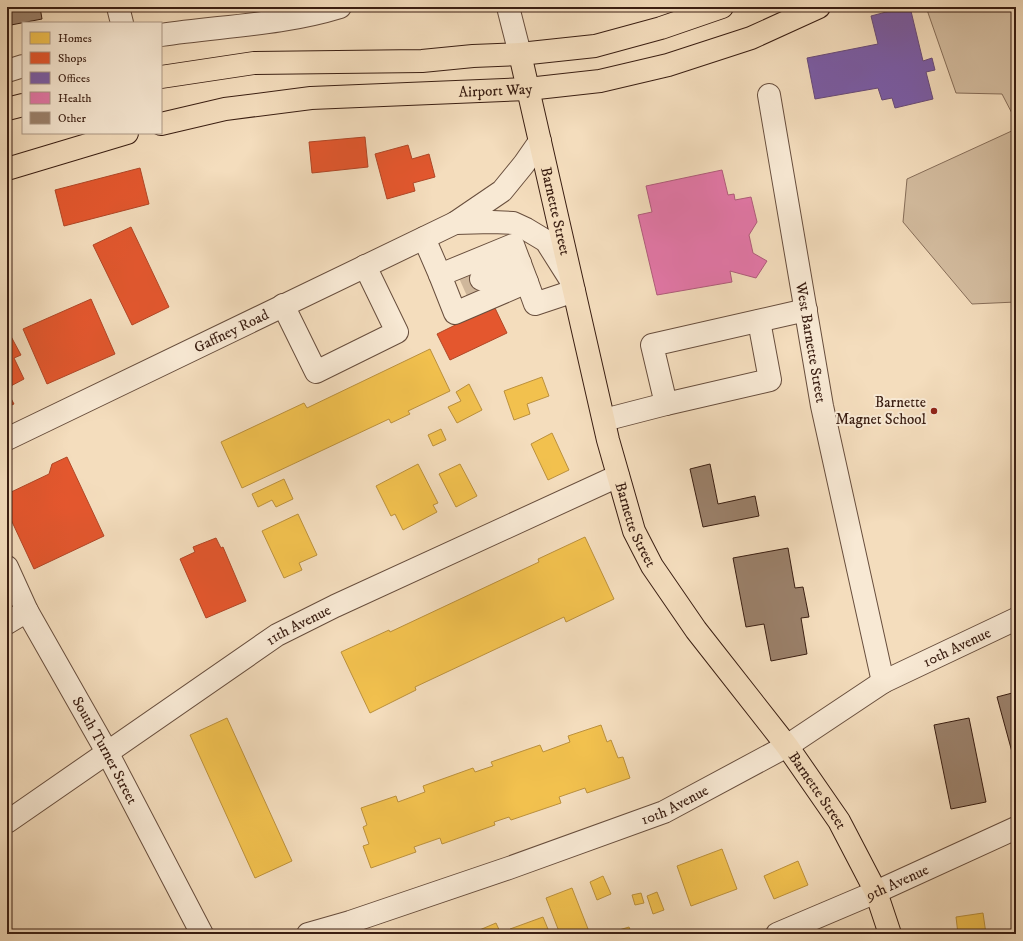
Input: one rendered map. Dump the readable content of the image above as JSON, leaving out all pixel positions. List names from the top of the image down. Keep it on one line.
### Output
{"streets":{"main road":["Airport Way","Barnette Street"],"street":["Gaffney Road","West Barnette Street","11th Avenue","10th Avenue","South Turner Street","9th Avenue"]},"crossings":[["Airport Way","Barnette Street"],["Barnette Street","Gaffney Road"],["Barnette Street","11th Avenue"],["Barnette Street","10th Avenue"],["Barnette Street","9th Avenue"],["West Barnette Street","10th Avenue"],["11th Avenue","South Turner Street"]],"places":["Barnette Magnet School"],"legend":["Homes","Shops","Offices","Health","Other"]}
